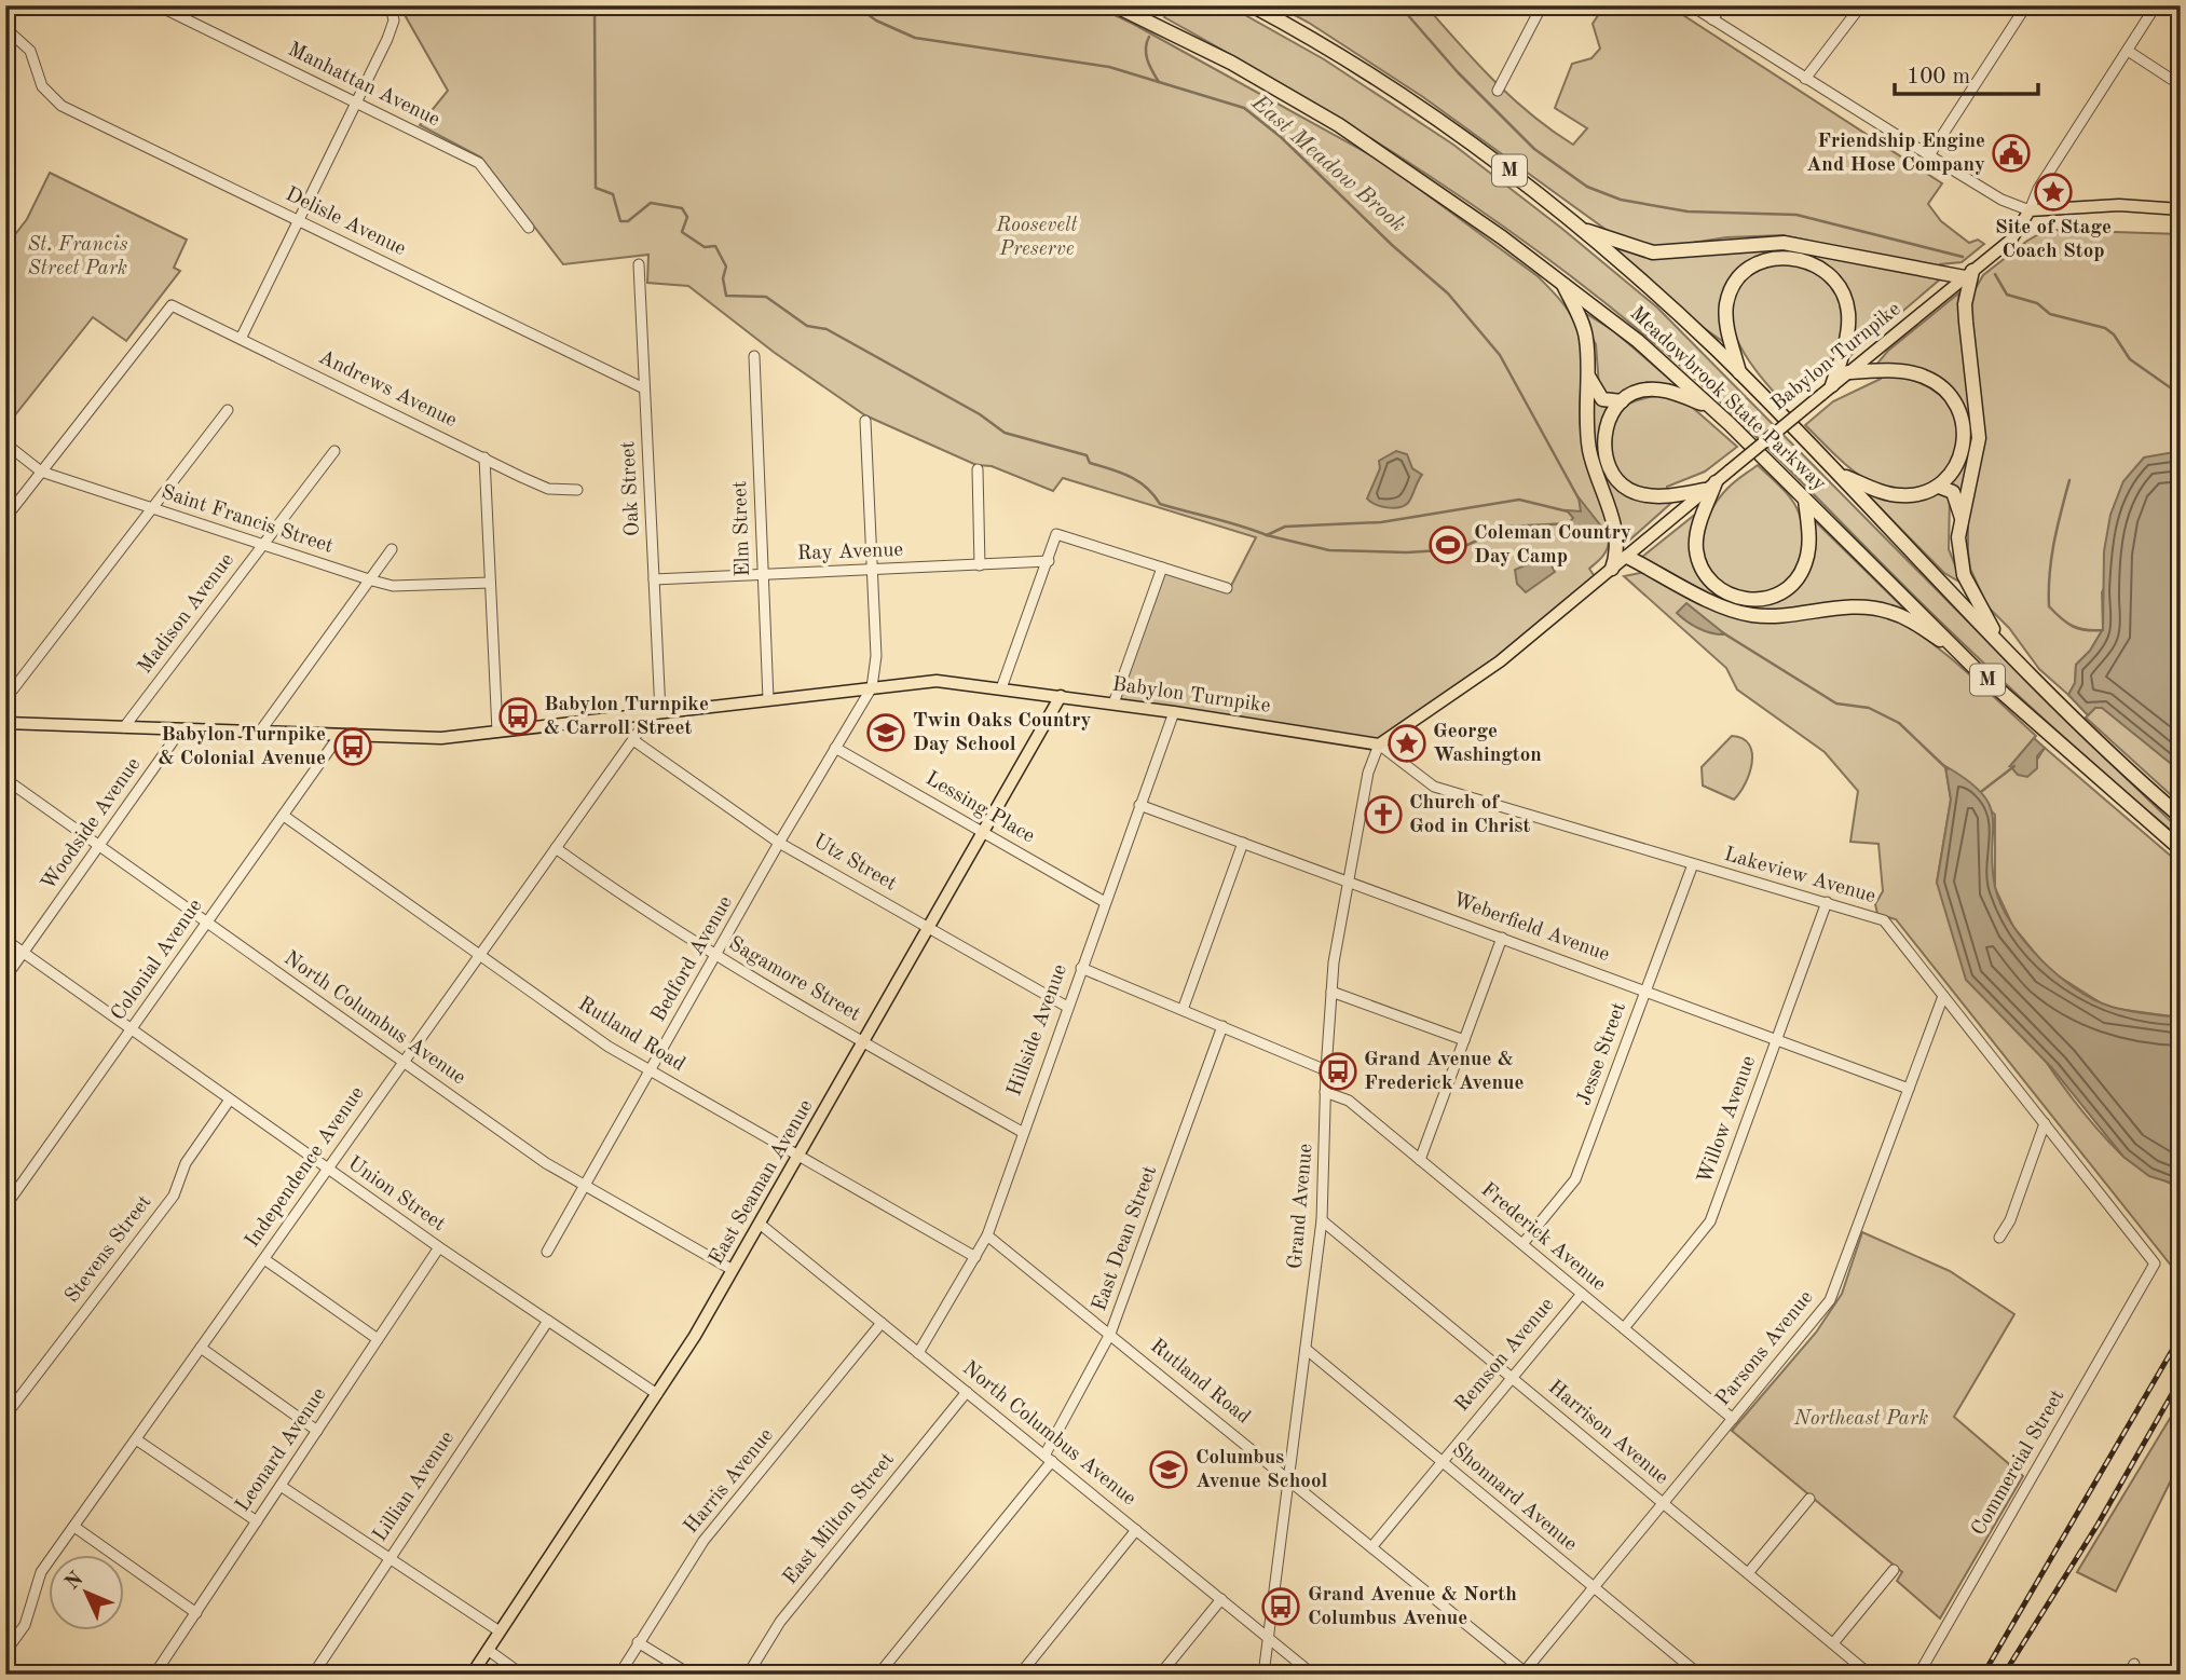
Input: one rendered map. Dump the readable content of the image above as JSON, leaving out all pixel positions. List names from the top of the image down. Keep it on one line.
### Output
{"streets":{"highway":["M","Meadowbrook State Parkway"],"main road":["Babylon Turnpike","East Seaman Avenue"],"street":["Manhattan Avenue","Delisle Avenue","Andrews Avenue","Oak Street","Saint Francis Street","Elm Street","Ray Avenue","Madison Avenue","Lessing Place","Woodside Avenue","Utz Street","Lakeview Avenue","Weberfield Avenue","Bedford Avenue","Colonial Avenue","Sagamore Street","North Columbus Avenue","Hillside Avenue","Rutland Road","Jesse Street","Willow Avenue","Independence Avenue","Union Street","Grand Avenue","Frederick Avenue","East Dean Street","Stevens Street","Parsons Avenue","Remson Avenue","Harrison Avenue","Leonard Avenue","Commercial Street","Harris Avenue","Lillian Avenue","Shonnard Avenue","East Milton Street"]},"crossings":[["Delisle Avenue","Oak Street"],["Babylon Turnpike","Oak Street"],["Babylon Turnpike","Elm Street"],["Babylon Turnpike","Madison Avenue"],["Babylon Turnpike","Woodside Avenue"],["Babylon Turnpike","Lakeview Avenue"],["Babylon Turnpike","Bedford Avenue"],["Babylon Turnpike","Colonial Avenue"],["Babylon Turnpike","Hillside Avenue"],["Babylon Turnpike","Independence Avenue"],["Babylon Turnpike","East Seaman Avenue"],["Babylon Turnpike","Grand Avenue"],["Andrews Avenue","Saint Francis Street"],["Oak Street","Ray Avenue"],["Oak Street","Independence Avenue"],["Saint Francis Street","Madison Avenue"],["Elm Street","Ray Avenue"],["Lessing Place","Bedford Avenue"],["Lessing Place","Hillside Avenue"],["Lessing Place","East Seaman Avenue"],["Woodside Avenue","North Columbus Avenue"],["Woodside Avenue","Union Street"],["Utz Street","Bedford Avenue"],["Utz Street","Hillside Avenue"],["Utz Street","Independence Avenue"],["Utz Street","East Seaman Avenue"],["Lakeview Avenue","Jesse Street"],["Lakeview Avenue","Willow Avenue"],["Lakeview Avenue","Grand Avenue"],["Lakeview Avenue","Parsons Avenue"],["Lakeview Avenue","Commercial Street"],["Weberfield Avenue","Hillside Avenue"],["Weberfield Avenue","Jesse Street"],["Weberfield Avenue","Willow Avenue"],["Weberfield Avenue","Grand Avenue"],["Weberfield Avenue","Parsons Avenue"],["Bedford Avenue","Sagamore Street"],["Bedford Avenue","North Columbus Avenue"],["Bedford Avenue","Rutland Road"],["Colonial Avenue","North Columbus Avenue"],["Colonial Avenue","Rutland Road"],["Colonial Avenue","Union Street"],["Sagamore Street","Hillside Avenue"],["Sagamore Street","Independence Avenue"],["Sagamore Street","East Seaman Avenue"],["North Columbus Avenue","Hillside Avenue"],["North Columbus Avenue","Independence Avenue"],["North Columbus Avenue","East Seaman Avenue"],["North Columbus Avenue","Grand Avenue"],["North Columbus Avenue","East Dean Street"],["North Columbus Avenue","Harris Avenue"],["North Columbus Avenue","East Milton Street"],["Hillside Avenue","Rutland Road"],["Rutland Road","Independence Avenue"],["Rutland Road","East Seaman Avenue"],["Rutland Road","Grand Avenue"],["Rutland Road","East Dean Street"],["Rutland Road","Parsons Avenue"],["Rutland Road","Remson Avenue"],["Jesse Street","Frederick Avenue"],["Willow Avenue","Frederick Avenue"],["Independence Avenue","Union Street"],["East Seaman Avenue","Union Street"],["Union Street","Stevens Street"],["Union Street","Leonard Avenue"],["Union Street","Lillian Avenue"],["Grand Avenue","Frederick Avenue"],["Grand Avenue","Harrison Avenue"],["Grand Avenue","Shonnard Avenue"],["Frederick Avenue","Parsons Avenue"],["Frederick Avenue","Remson Avenue"],["Parsons Avenue","Harrison Avenue"],["Parsons Avenue","Shonnard Avenue"],["Remson Avenue","Harrison Avenue"],["Remson Avenue","Shonnard Avenue"]],"water":["East Meadow Brook"],"parks":["Roosevelt Preserve","St. Francis Street Park","Northeast Park"],"places":{"public building":["Friendship Engine And Hose Company"],"place":["Site of Stage Coach Stop","George Washington"],"sports":["Coleman Country Day Camp"],"bus stop":["Babylon Turnpike & Carroll Street","Babylon Turnpike & Colonial Avenue","Grand Avenue & Frederick Avenue","Grand Avenue & North Columbus Avenue"],"school or university":["Twin Oaks Country Day School","Columbus Avenue School"],"church":["Church of God in Christ"]},"scale_bar":"100 m","north":"top left"}
